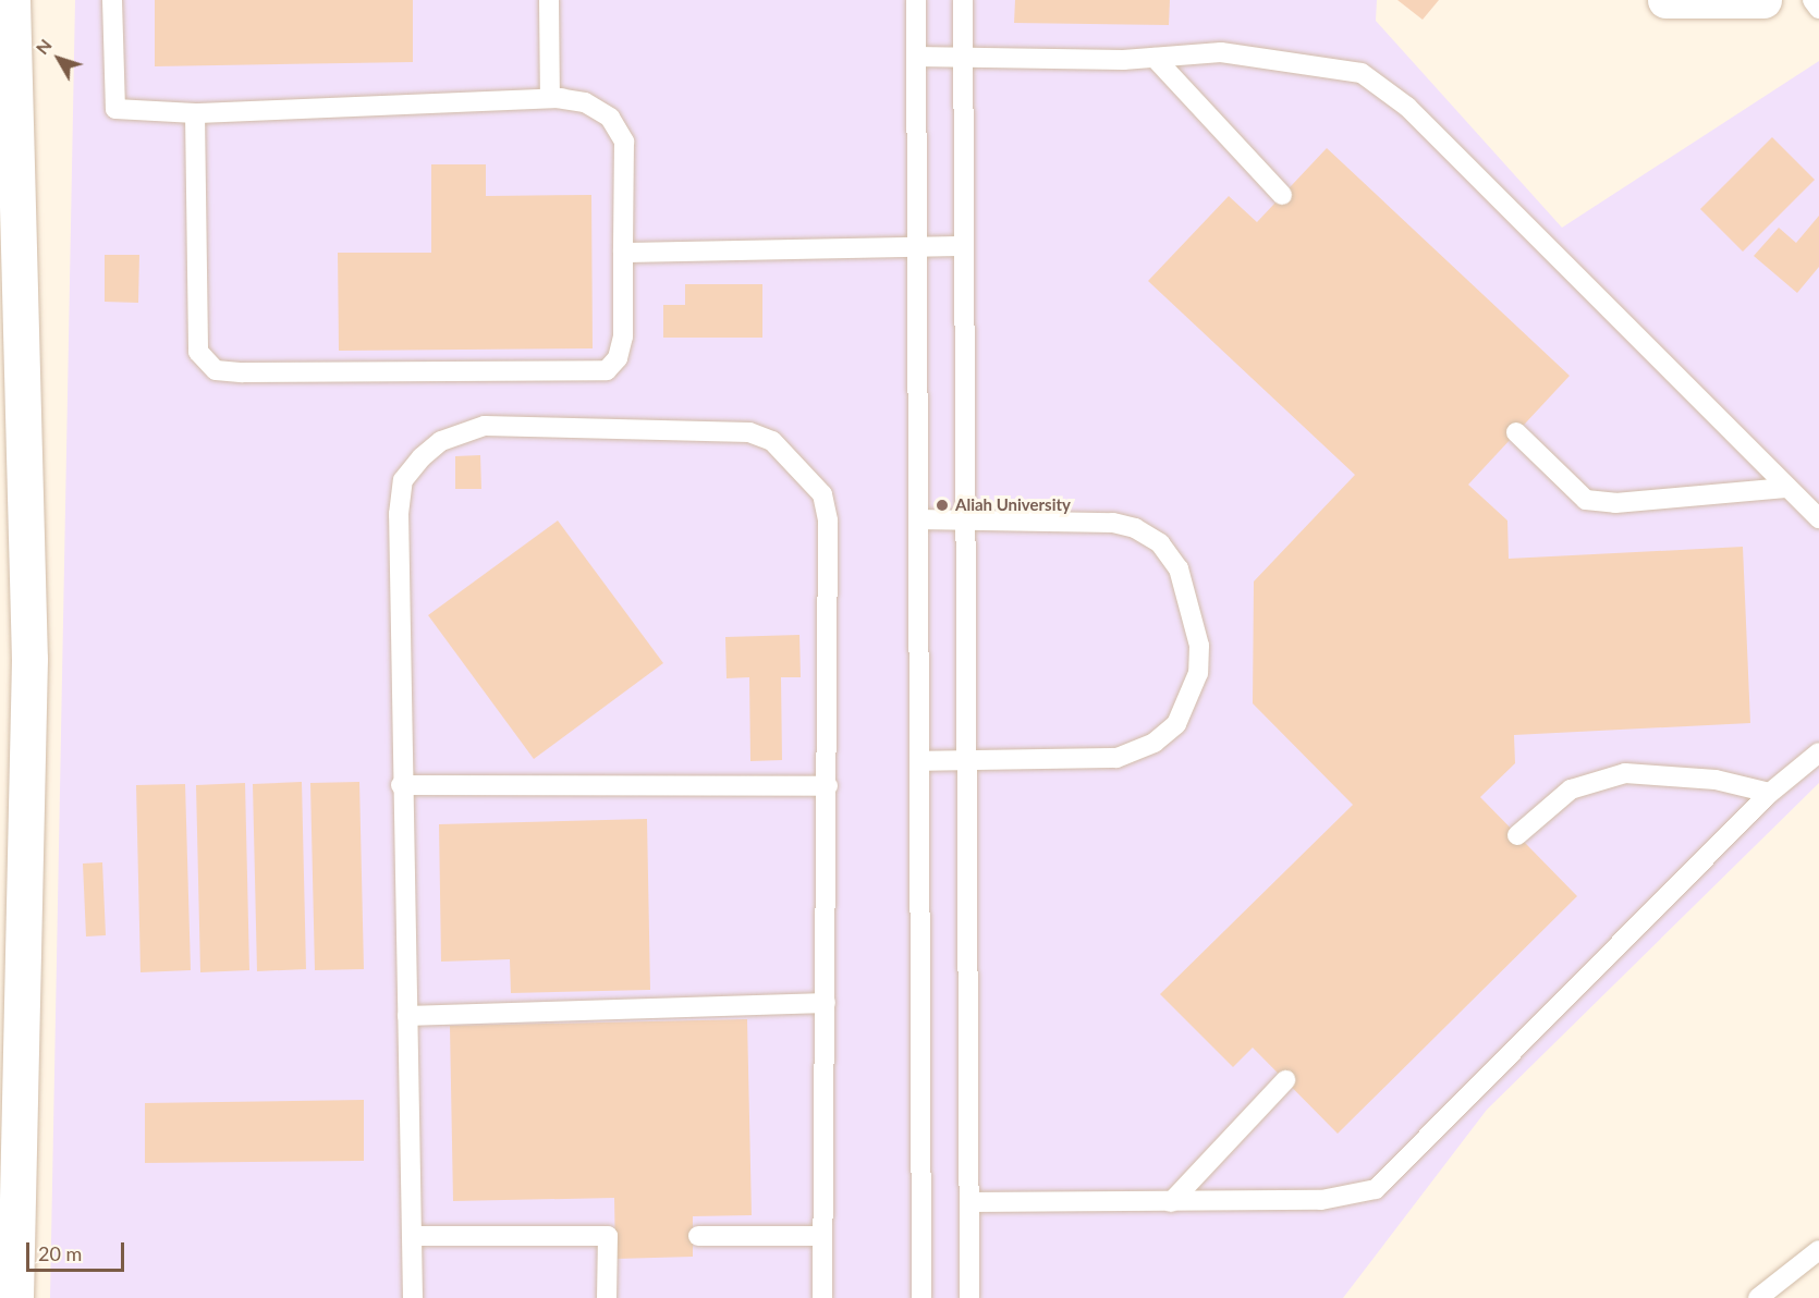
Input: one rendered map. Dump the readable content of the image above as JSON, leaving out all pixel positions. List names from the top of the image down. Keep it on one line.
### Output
{"places":["Aliah University"],"scale_bar":"20 m","north":"top left"}
